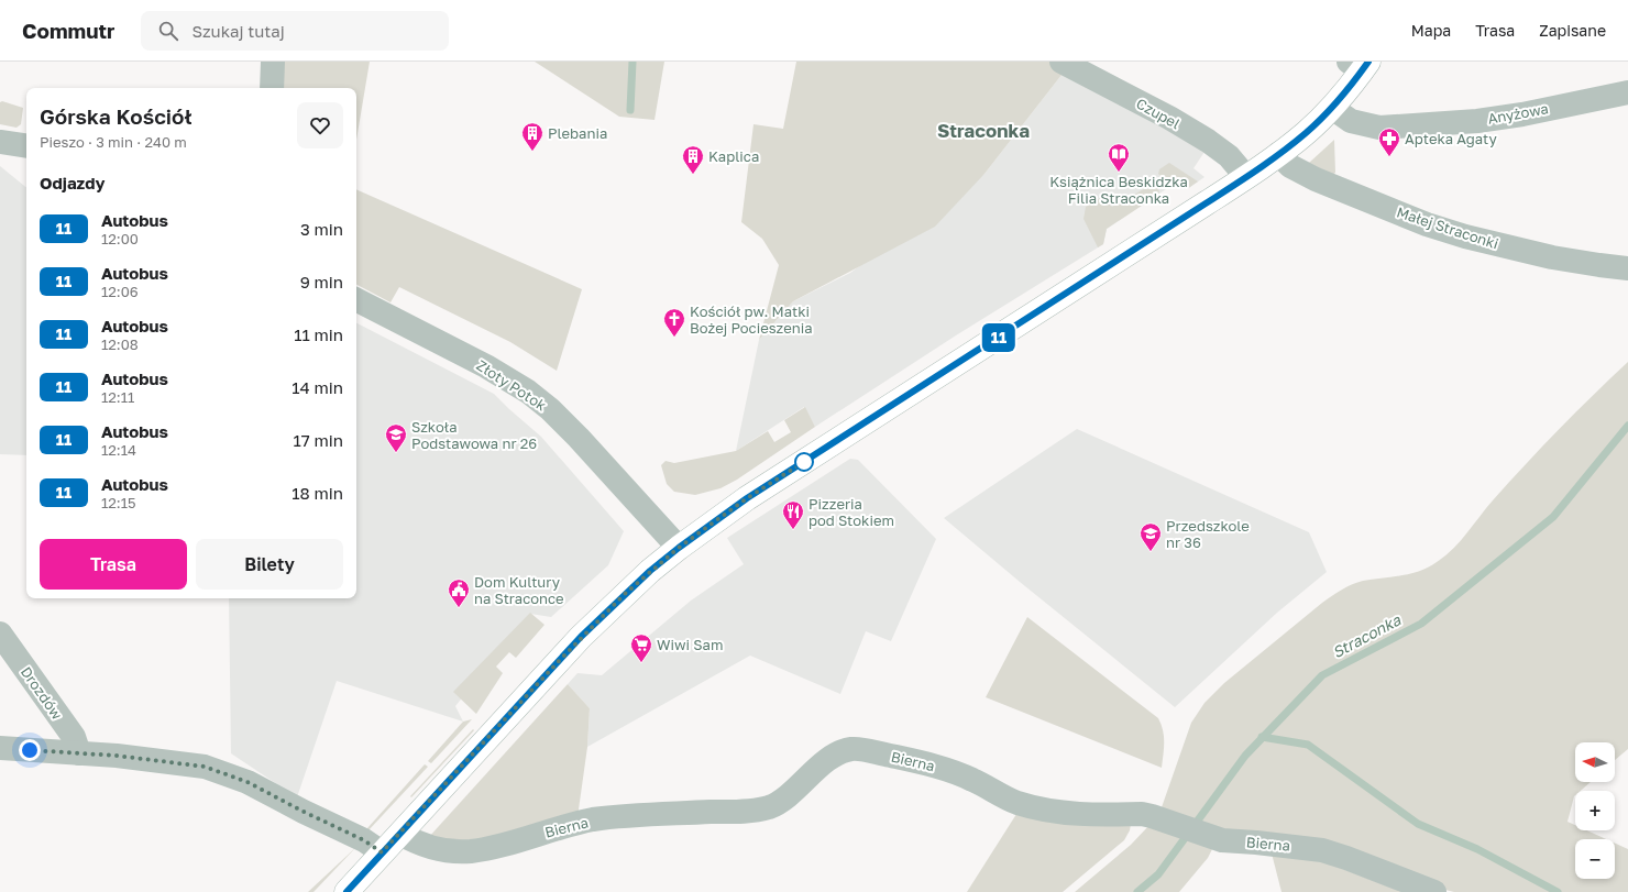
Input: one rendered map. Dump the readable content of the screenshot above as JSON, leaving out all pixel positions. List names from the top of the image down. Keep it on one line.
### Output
{"streets":{"street":["Czupel","Anyżowa","Małej Straconki","Złoty Potok","Drozdów","Bierna"]},"districts":["Straconka"],"water":["Straconka"],"places":{"building":["Plebania","Kaplica"],"pharmacy":["Apteka Agaty"],"library":["Książnica Beskidzka Filia Straconka"],"church":["Kościół pw. Matki Bożej Pocieszenia"],"school or university":["Szkoła Podstawowa nr 26","Przedszkole nr 36"],"restaurant":["Pizzeria pod Stokiem"],"public building":["Dom Kultury na Straconce"],"supermarket":["Wiwi Sam"]},"lines":["bus line 11"],"north":"left","page":{"header":"Commutr","search":"Szukaj tutaj","nav":["Mapa","Trasa","Zapisane"],"on_map":"11","heading":[["Górska Kościół","Pieszo · 3 min · 240 m"],"Odjazdy"],"list":[{"mark":"11","name":"Autobus","note":"12:00","value":"3 min"},{"mark":"11","name":"Autobus","note":"12:06","value":"9 min"},{"mark":"11","name":"Autobus","note":"12:08","value":"11 min"},{"mark":"11","name":"Autobus","note":"12:11","value":"14 min"},{"mark":"11","name":"Autobus","note":"12:14","value":"17 min"},{"mark":"11","name":"Autobus","note":"12:15","value":"18 min"}],"buttons":["Trasa","Bilety"],"map_buttons":["+","−"]}}
